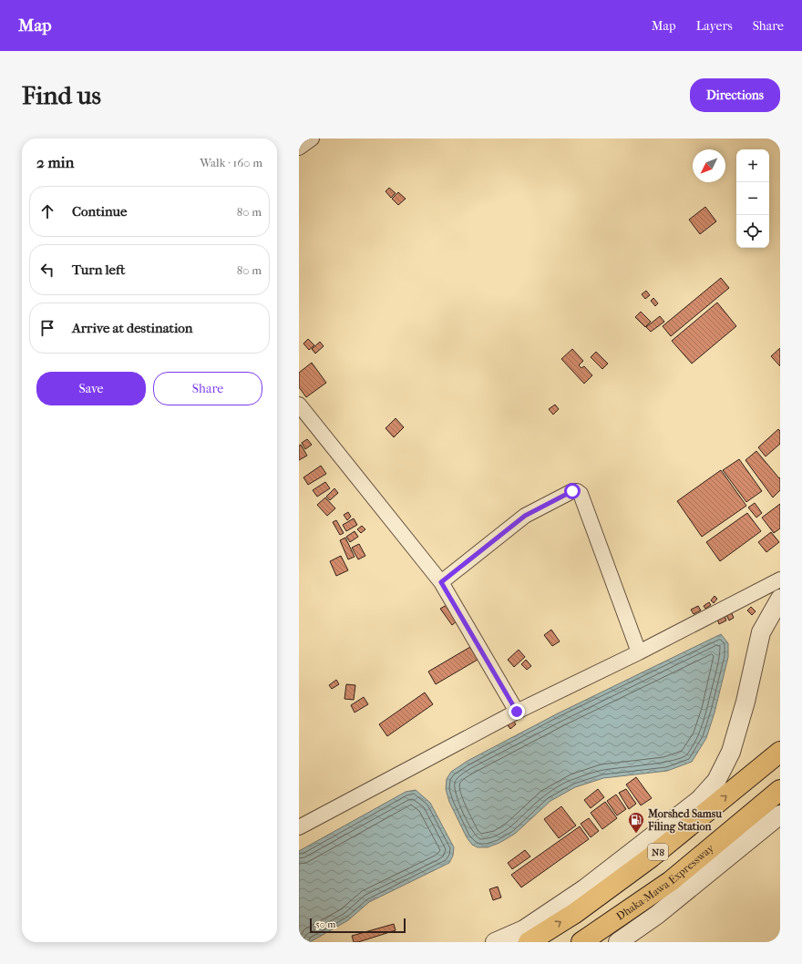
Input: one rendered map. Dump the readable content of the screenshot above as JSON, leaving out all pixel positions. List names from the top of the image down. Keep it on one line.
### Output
{"streets":{"highway":["N8","Dhaka-Mawa Expressway"]},"places":{"fuel station":["Morshed Samsu Filing Station"]},"scale_bar":"50 m","north":"bottom left","page":{"header":"Map","nav":["Map","Layers","Share"],"buttons":["Directions",["Save","Share"]],"title":"Find us","heading":["2 min","Walk · 160 m"],"map_buttons":["+","−"],"list":[["Continue","80 m"],["Turn left","80 m"],"Arrive at destination"],"scale":"50 m"}}
